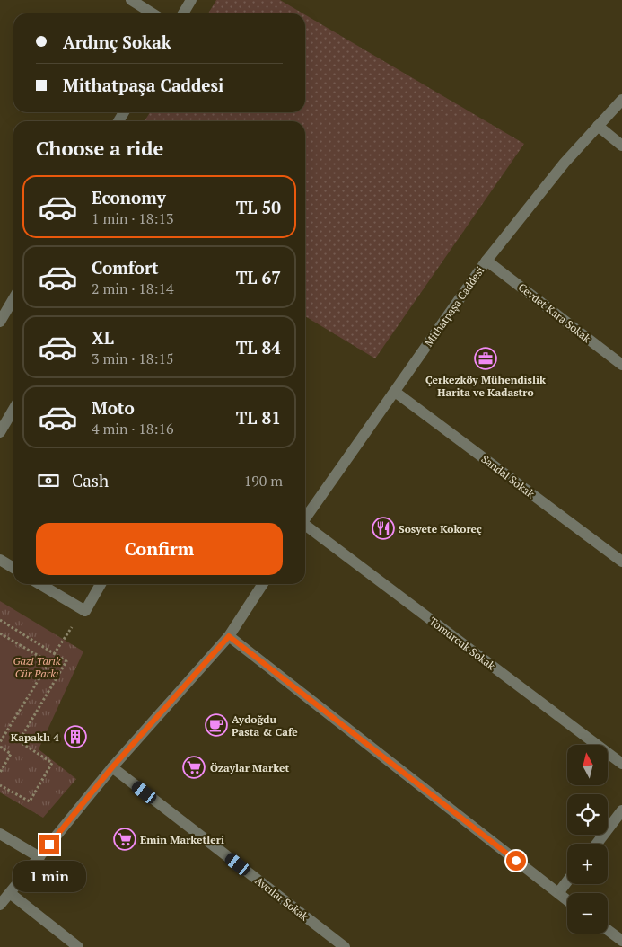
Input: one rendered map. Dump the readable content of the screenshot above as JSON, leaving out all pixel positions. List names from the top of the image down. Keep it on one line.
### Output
{"streets":{"street":["Mithatpaşa Caddesi","Cevdet Kara Sokak","Sandal Sokak","Tomurcuk Sokak","Avcılar Sokak"]},"crossings":[["Mithatpaşa Caddesi","Cevdet Kara Sokak"],["Mithatpaşa Caddesi","Sandal Sokak"]],"parks":["Gazi Tarık Cür Parkı"],"places":{"office":["Çerkezköy Mühendislik Harita ve Kadastro"],"restaurant":["Sosyete Kokoreç"],"cafe":["Aydoğdu Pasta & Cafe"],"building":["Kapaklı 4"],"supermarket":["Özaylar Market","Emin Marketleri"]},"north":"top","page":{"banner":["Ardınç Sokak","Mithatpaşa Caddesi"],"heading":"Choose a ride","list":[{"name":"Economy","note":"1 min · 18:13","value":"TL 50"},{"name":"Comfort","note":"2 min · 18:14","value":"TL 67"},{"name":"XL","note":"3 min · 18:15","value":"TL 84"},{"name":"Moto","note":"4 min · 18:16","value":"TL 81"}],"pay":["Cash","190 m"],"buttons":"Confirm","map_buttons":["+","−"],"bubble":"1 min"}}
